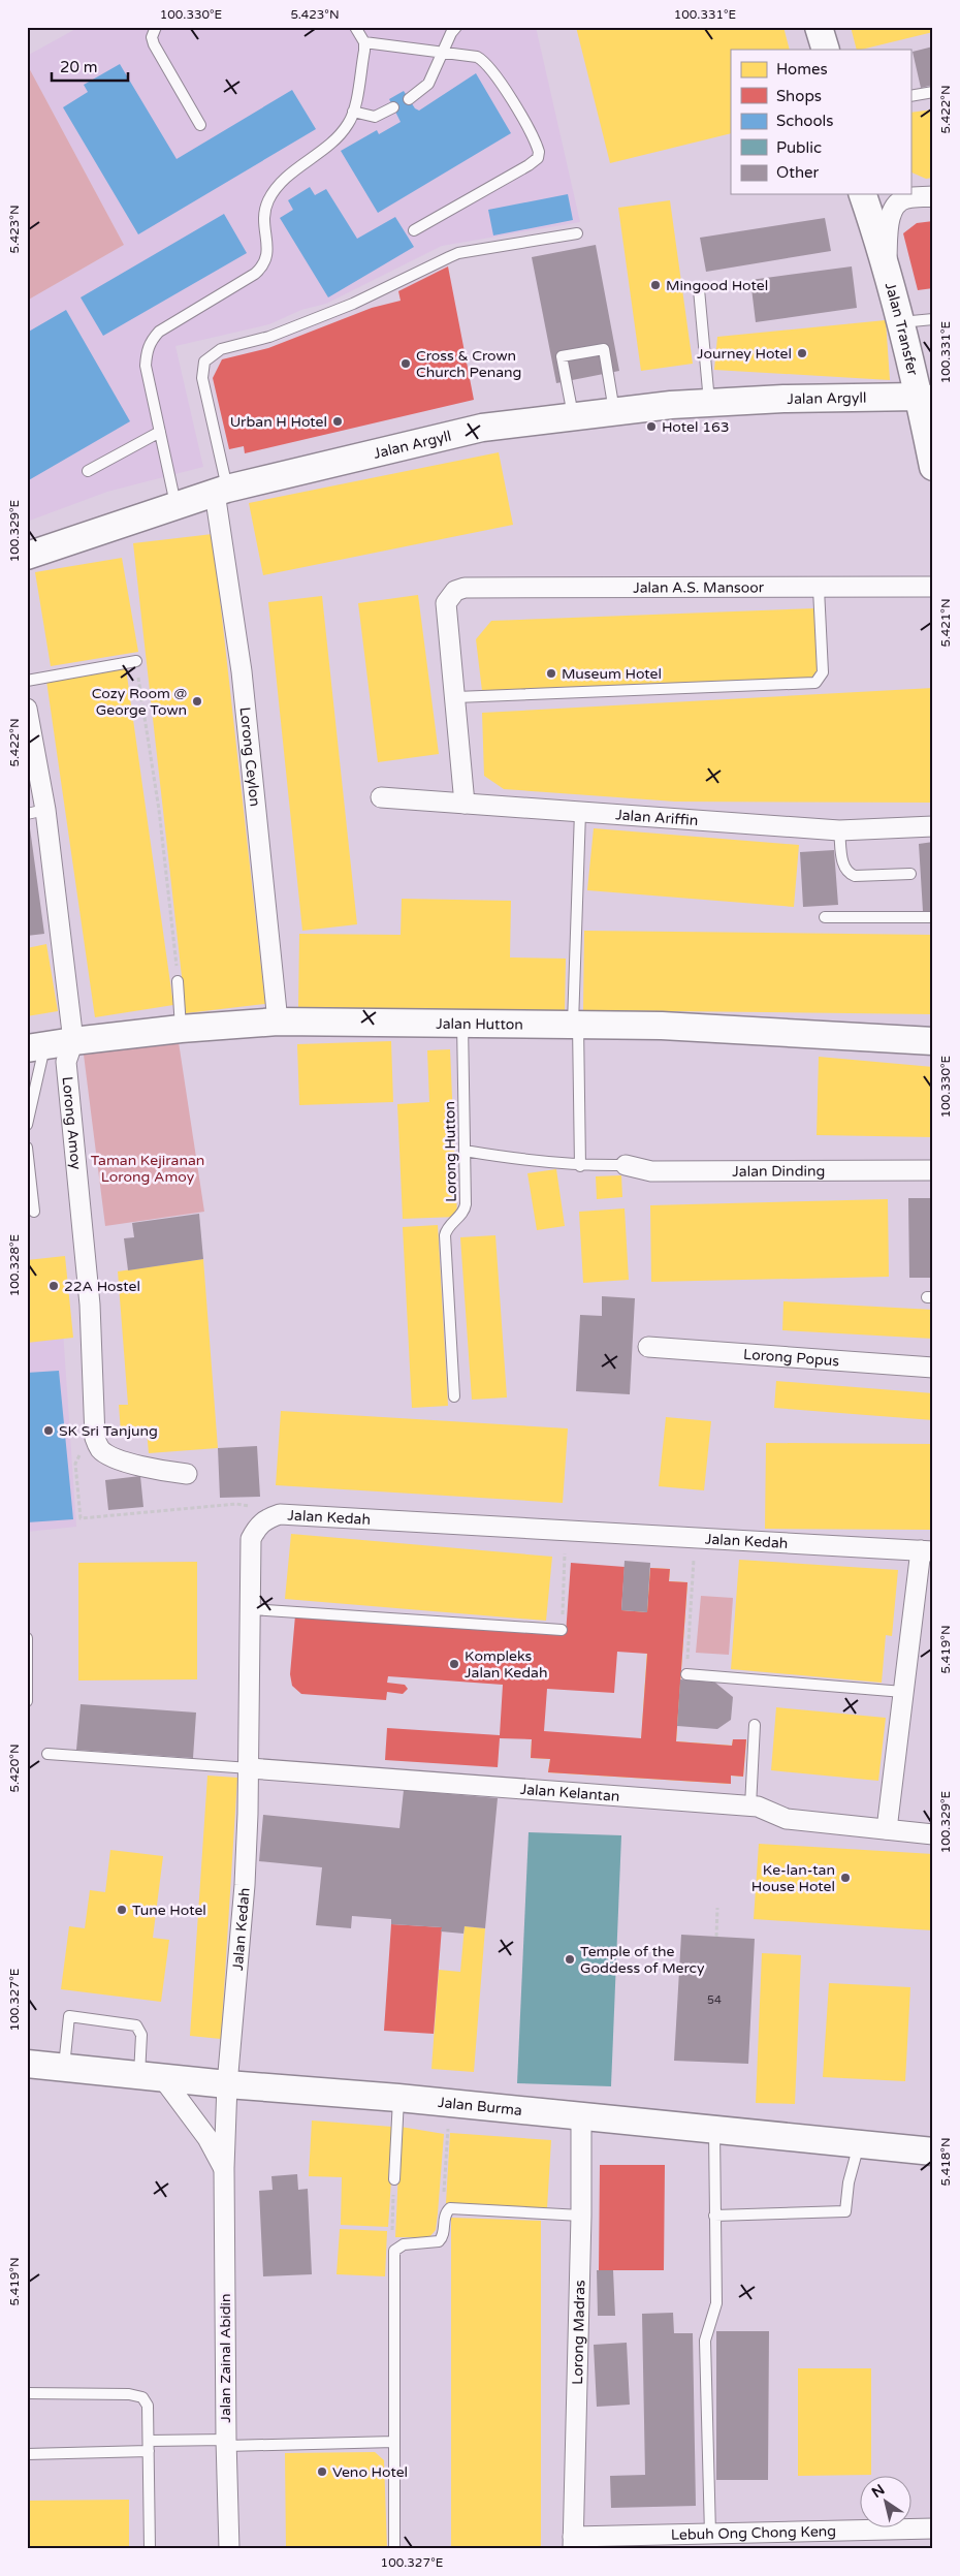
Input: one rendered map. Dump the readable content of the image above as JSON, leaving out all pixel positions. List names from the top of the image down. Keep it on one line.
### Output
{"streets":{"street":["Jalan Transfer","Jalan Argyll","Jalan A.S. Mansoor","Lorong Ceylon","Jalan Ariffin","Jalan Hutton","Lorong Amoy","Jalan Dinding","Lorong Popus","Jalan Kedah","Jalan Kelantan","Jalan Burma","Lorong Madras","Jalan Zainal Abidin","Lebuh Ong Chong Keng"],"lane":["Lorong Hutton"]},"crossings":[["Jalan Transfer","Jalan Argyll"],["Jalan Argyll","Lorong Ceylon"],["Jalan A.S. Mansoor","Jalan Ariffin"],["Lorong Ceylon","Jalan Hutton"],["Jalan Hutton","Lorong Amoy"],["Jalan Hutton","Lorong Hutton"],["Jalan Kedah","Jalan Kelantan"],["Jalan Kedah","Jalan Burma"],["Jalan Kedah","Jalan Zainal Abidin"],["Jalan Burma","Lorong Madras"],["Jalan Burma","Jalan Zainal Abidin"],["Lorong Madras","Lebuh Ong Chong Keng"]],"parks":["Taman Kejiranan Lorong Amoy"],"places":["Mingood Hotel","Journey Hotel","Cross & Crown Church Penang","Urban H Hotel","Hotel 163","Museum Hotel","Cozy Room @ George Town","22A Hostel","SK Sri Tanjung","Kompleks Jalan Kedah","Ke-lan-tan House Hotel","Tune Hotel","Temple of the Goddess of Mercy","Veno Hotel"],"house_numbers":["54"],"legend":["Homes","Shops","Schools","Public","Other"],"scale_bar":"20 m","north":"top left","coordinates":["100.330°E","5.423°N","100.331°E","5.422°N","100.329°E","5.421°N","100.328°E","5.419°N","5.420°N","100.327°E","5.418°N"]}
